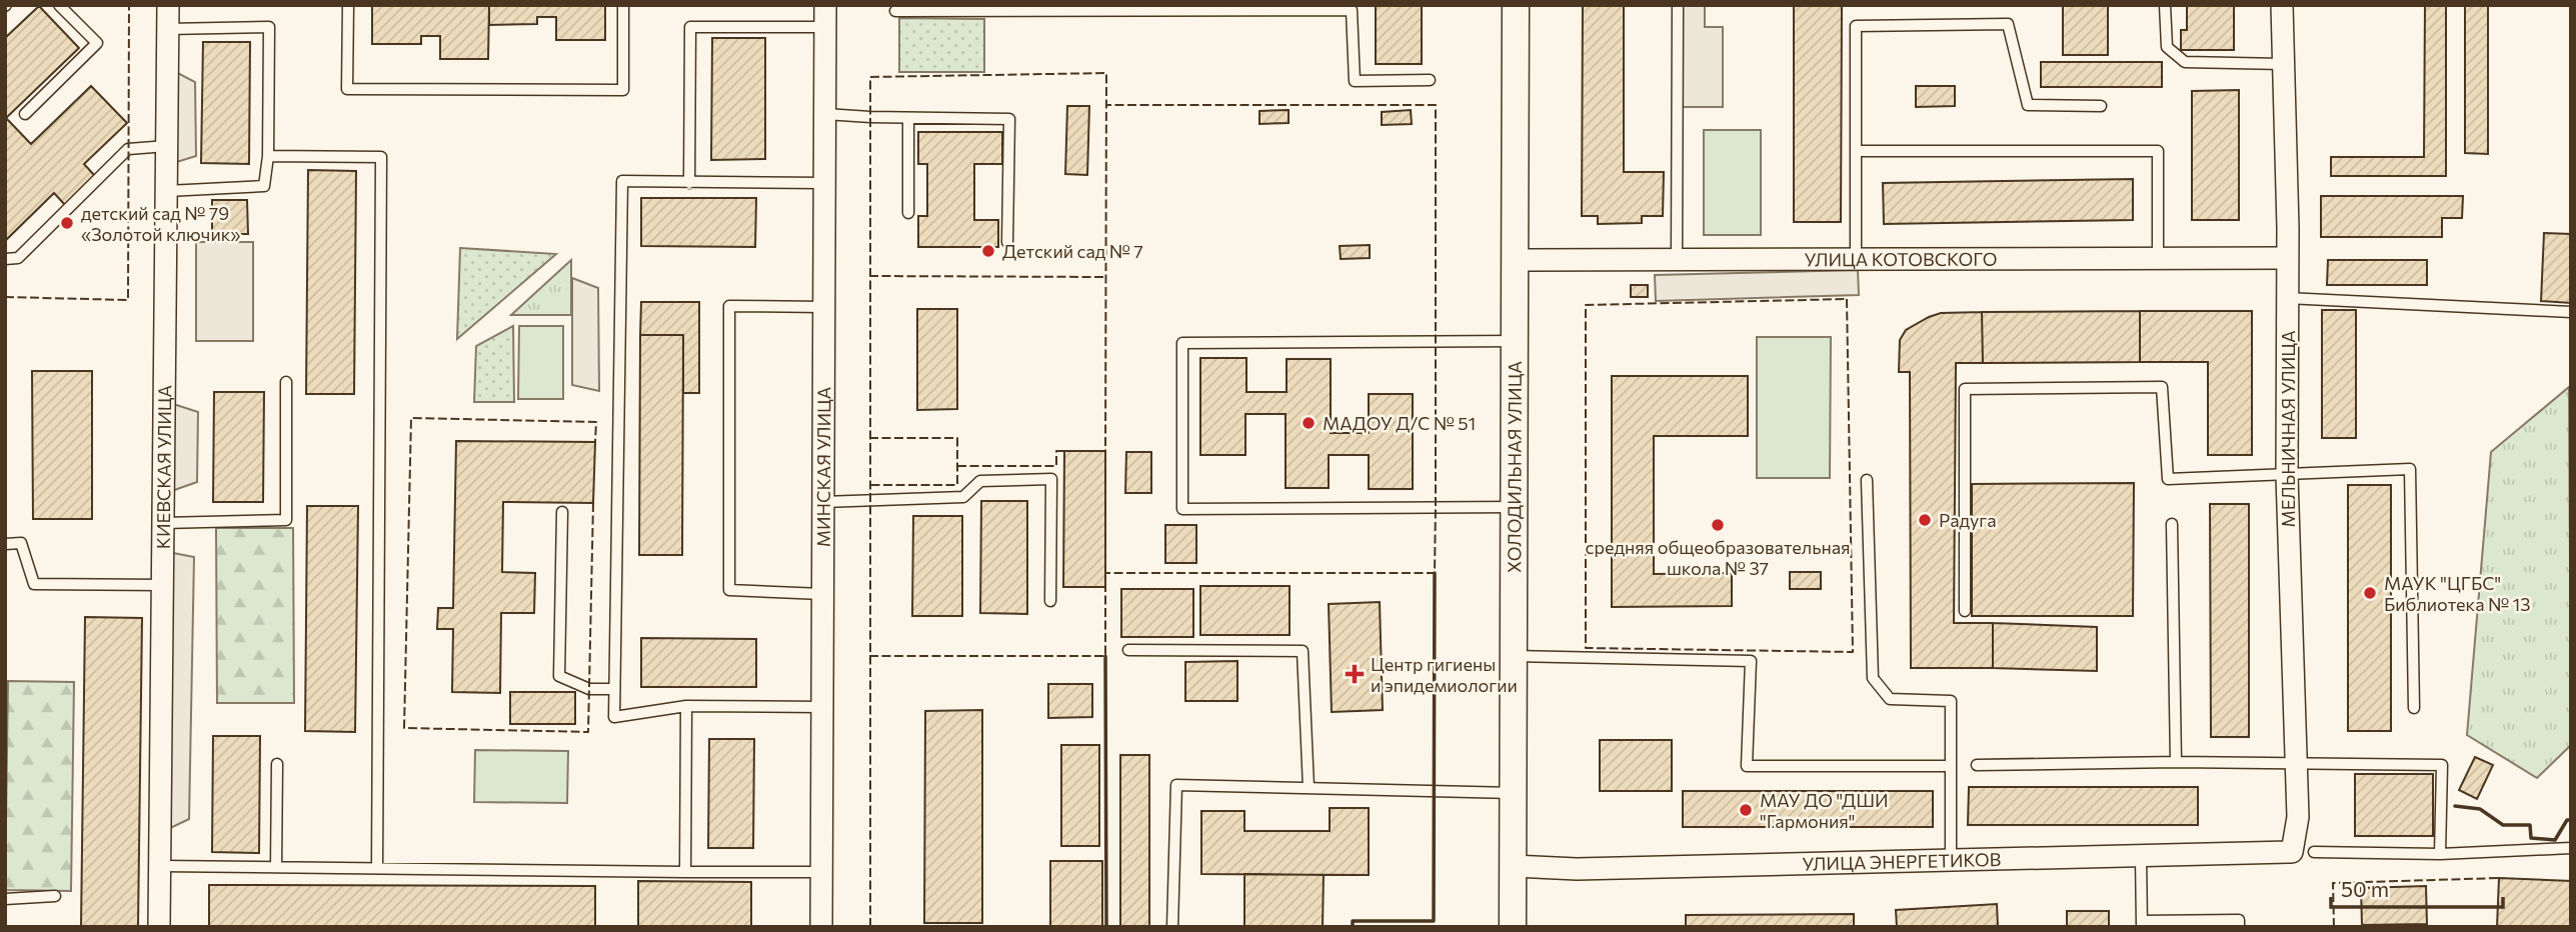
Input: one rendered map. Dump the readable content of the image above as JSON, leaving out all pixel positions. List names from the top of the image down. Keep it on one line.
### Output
{"streets":{"street":["УЛИЦА КОТОВСКОГО","МЕЛЬНИЧНАЯ УЛИЦА","КИЕВСКАЯ УЛИЦА","МИНСКАЯ УЛИЦА","ХОЛОДИЛЬНАЯ УЛИЦА","УЛИЦА ЭНЕРГЕТИКОВ"]},"crossings":[["УЛИЦА КОТОВСКОГО","МЕЛЬНИЧНАЯ УЛИЦА"],["УЛИЦА КОТОВСКОГО","ХОЛОДИЛЬНАЯ УЛИЦА"],["МЕЛЬНИЧНАЯ УЛИЦА","УЛИЦА ЭНЕРГЕТИКОВ"],["ХОЛОДИЛЬНАЯ УЛИЦА","УЛИЦА ЭНЕРГЕТИКОВ"]],"places":{"other":["детский сад № 79 «Золотой ключик»","Детский сад № 7","МАДОУ Д/С № 51","Радуга","средняя общеобразовательная школа № 37","МАУК \"ЦГБС\" Библиотека № 13","МАУ ДО \"ДШИ \"Гармония\""],"health":["Центр гигиены и эпидемиологии"]},"scale_bar":"50 m"}
